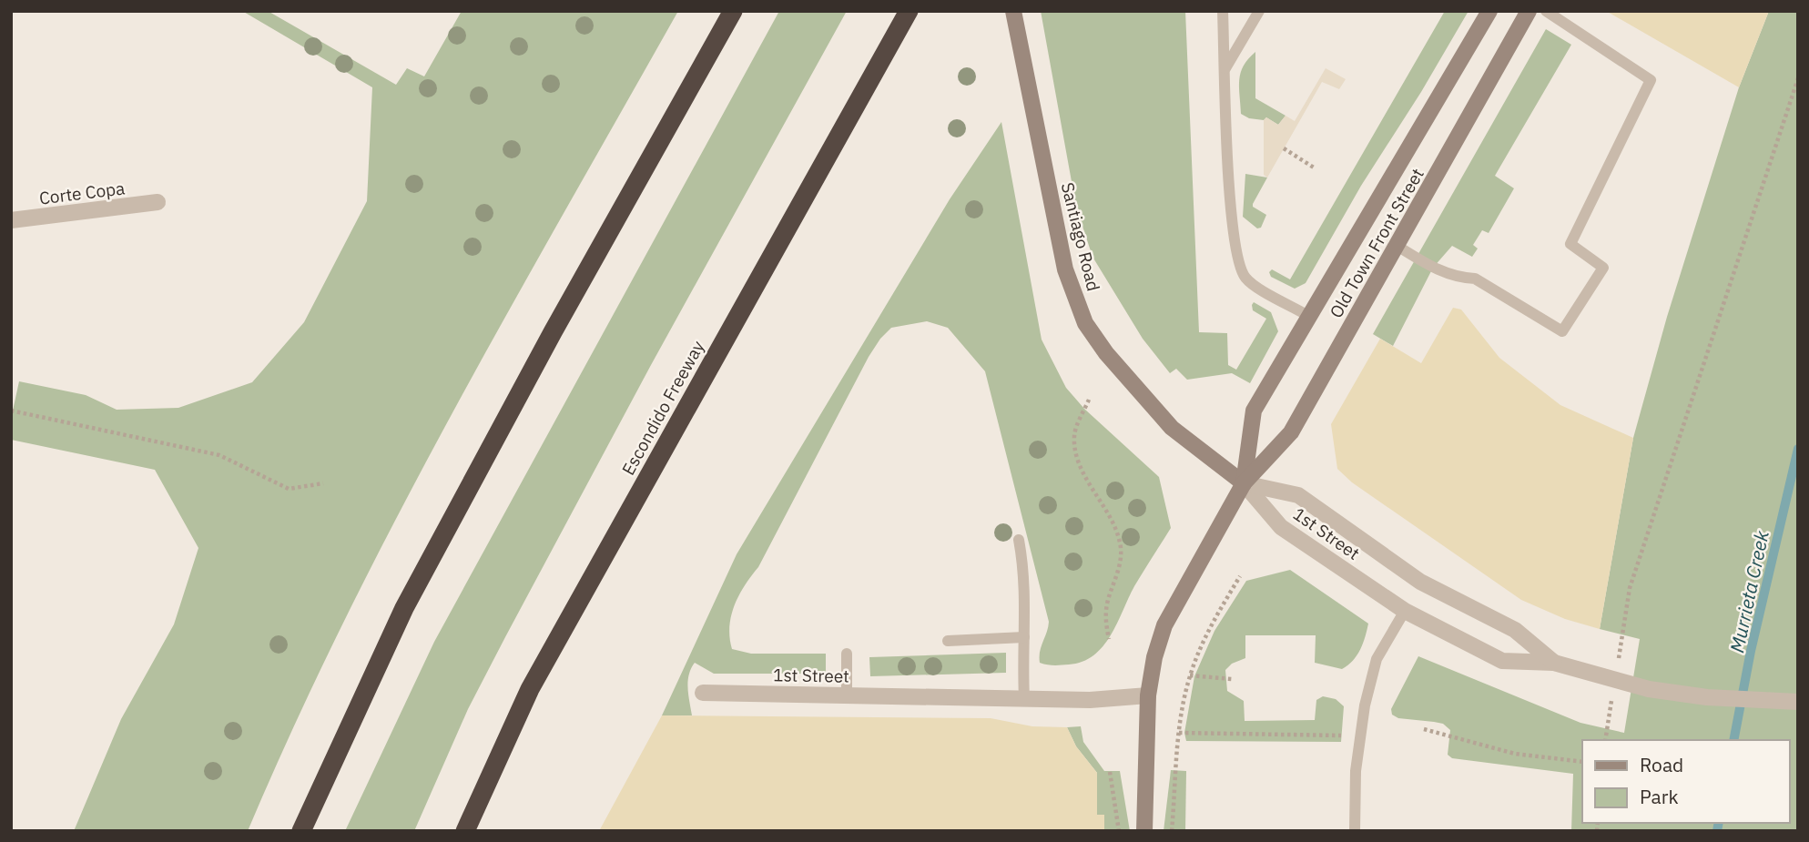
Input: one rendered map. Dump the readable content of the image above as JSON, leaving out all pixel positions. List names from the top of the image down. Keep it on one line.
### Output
{"streets":{"highway":["Escondido Freeway"],"main road":["Santiago Road","Old Town Front Street"],"street":["Corte Copa","1st Street"]},"crossings":[["Santiago Road","Old Town Front Street"],["Santiago Road","1st Street"],["Old Town Front Street","1st Street"]],"water":["Murrieta Creek"],"legend":["Road","Park"]}
